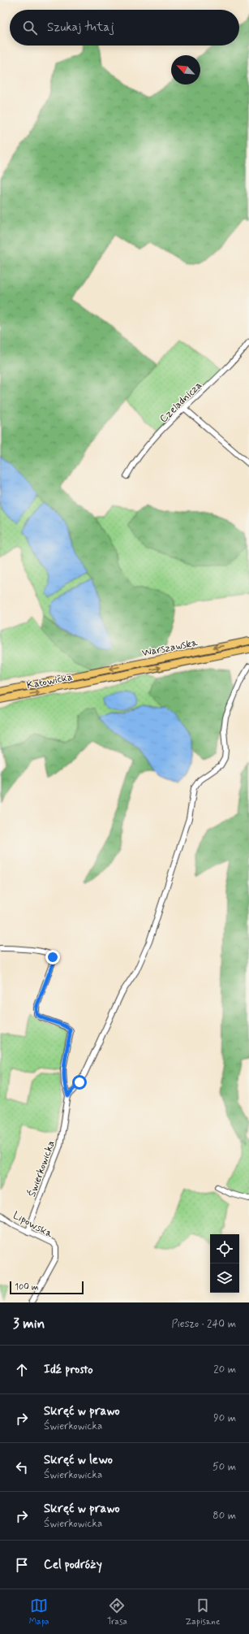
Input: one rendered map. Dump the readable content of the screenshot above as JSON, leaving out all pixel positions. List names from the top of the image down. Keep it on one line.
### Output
{"streets":{"main road":["Warszawska","Katowicka"],"street":["Czeladnicza","Świerkowicka","Lipowska"]},"crossings":[["Warszawska","Katowicka"],["Świerkowicka","Lipowska"]],"scale_bar":"100 m","north":"top left","page":{"search":"Szukaj tutaj","scale":"100 m","heading":["3 min","Pieszo · 240 m"],"list":[["Idź prosto","20 m"],["Skręć w prawo","Świerkowicka","90 m"],["Skręć w lewo","Świerkowicka","50 m"],["Skręć w prawo","Świerkowicka","80 m"],"Cel podróży"],"nav":["Mapa","Trasa","Zapisane"]}}
